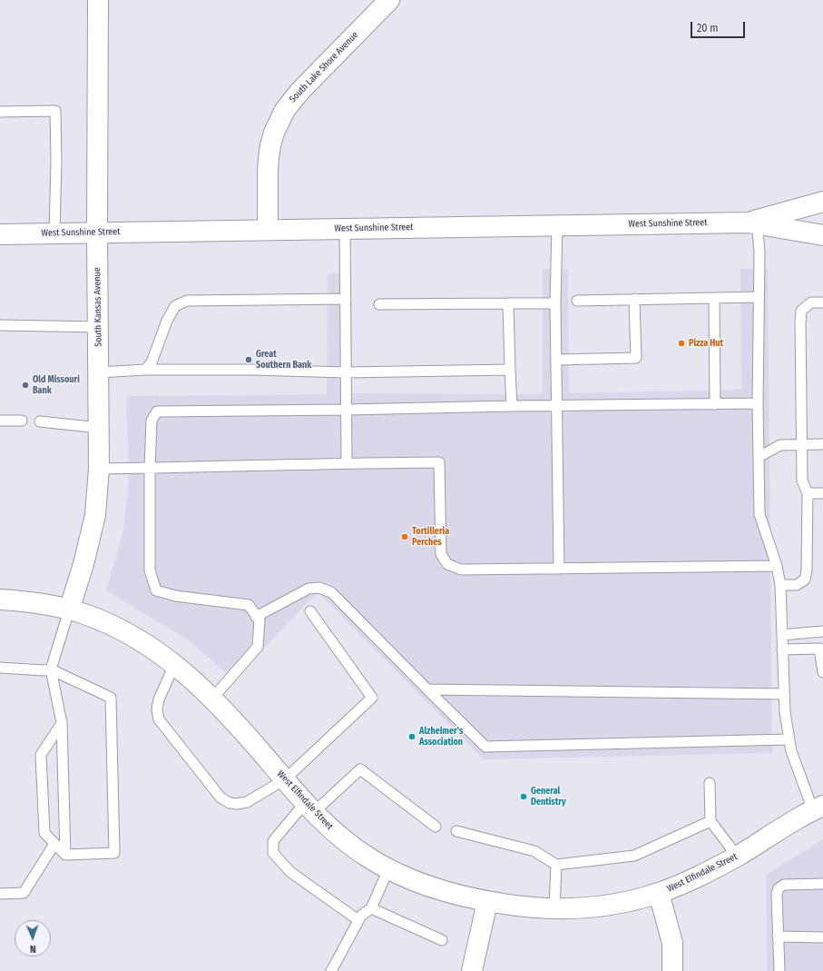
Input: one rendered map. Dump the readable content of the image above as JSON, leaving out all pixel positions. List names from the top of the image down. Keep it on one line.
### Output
{"streets":{"street":["South Lake Shore Avenue","West Sunshine Street","South Kansas Avenue","West Elfindale Street"]},"crossings":[["South Lake Shore Avenue","West Sunshine Street"],["West Sunshine Street","South Kansas Avenue"],["South Kansas Avenue","West Elfindale Street"]],"places":["Pizza Hut","Great Southern Bank","Old Missouri Bank","Tortilleria Perches","Alzheimer's Association","General Dentistry"],"scale_bar":"20 m","north":"bottom"}
